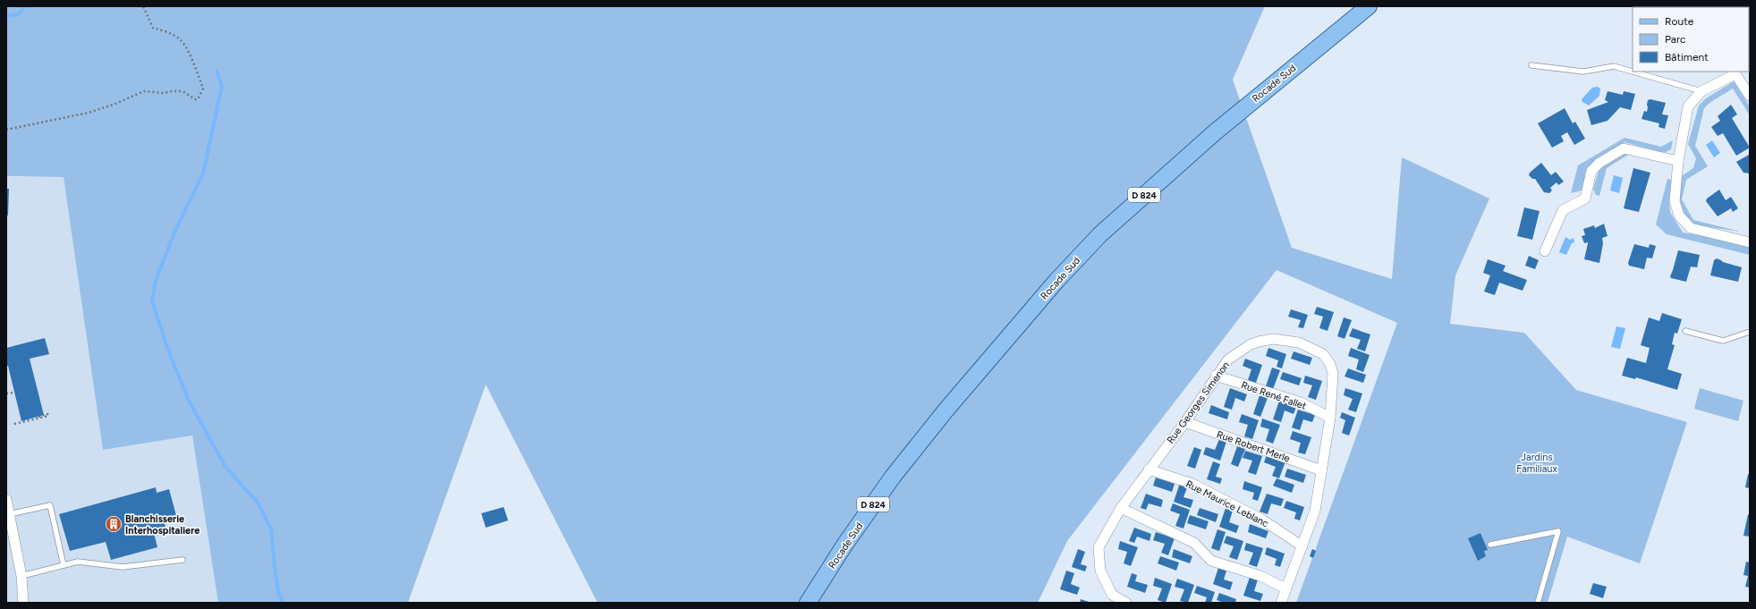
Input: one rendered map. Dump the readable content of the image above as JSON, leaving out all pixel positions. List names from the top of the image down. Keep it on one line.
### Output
{"streets":{"main road":["Rocade Sud","D 824"],"street":["Rue René Fallet","Rue Georges Simenon","Rue Robert Merle","Rue Maurice Leblanc"]},"crossings":[["Rue René Fallet","Rue Georges Simenon"],["Rue Georges Simenon","Rue Robert Merle"],["Rue Georges Simenon","Rue Maurice Leblanc"]],"parks":["Jardins Familiaux"],"places":{"building":["Blanchisserie Interhospitaliere"]},"legend":["Route","Parc","Bâtiment"]}
